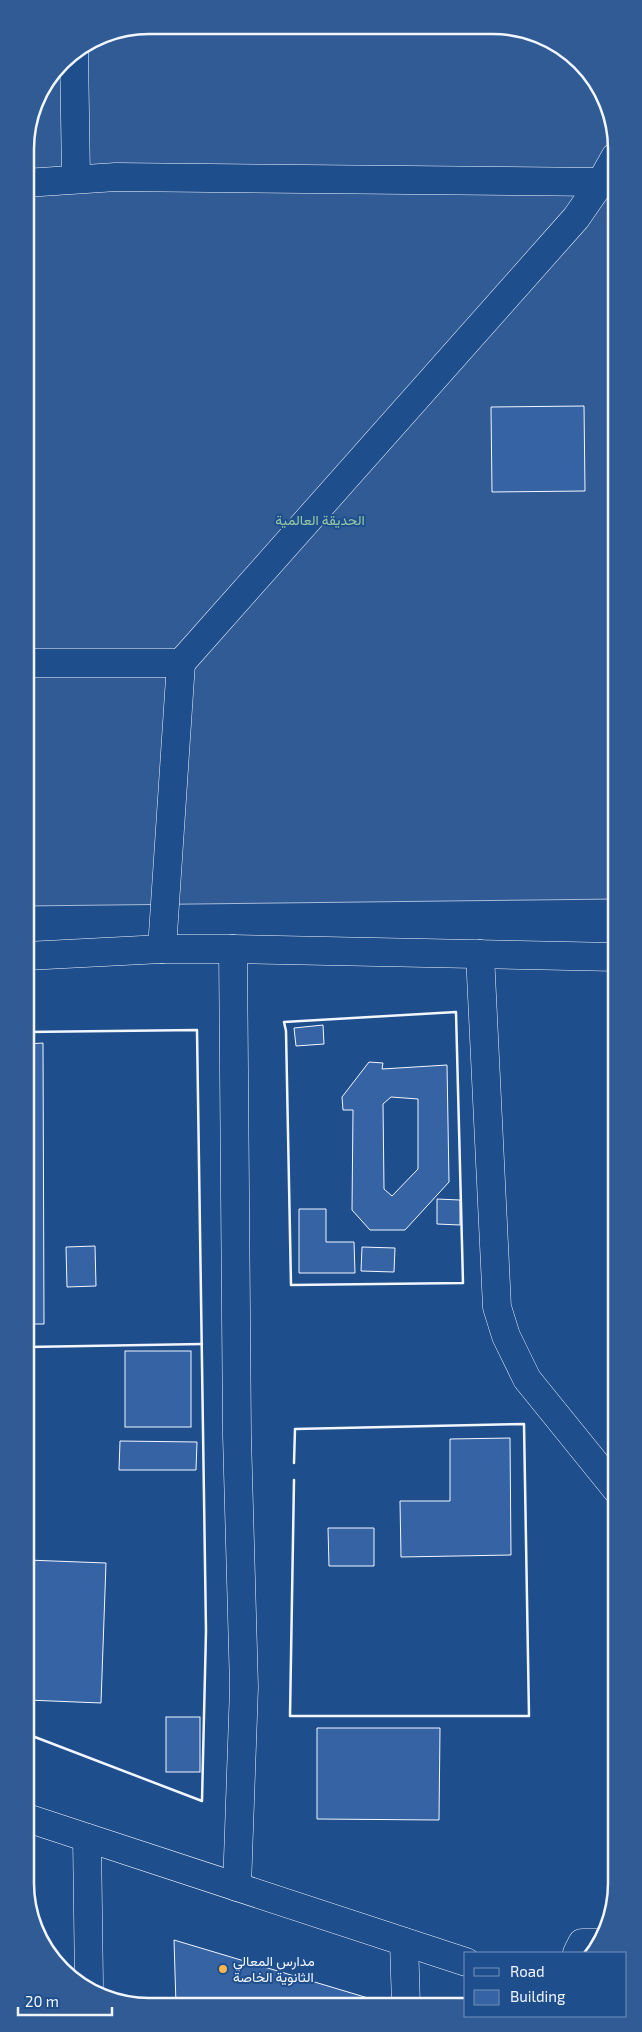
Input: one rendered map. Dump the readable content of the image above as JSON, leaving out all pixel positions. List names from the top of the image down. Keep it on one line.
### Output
{"parks":["الحديقة العالمية"],"places":["مدارس المعالي الثانوية الخاصة"],"legend":["Road","Building"],"scale_bar":"20 m"}
